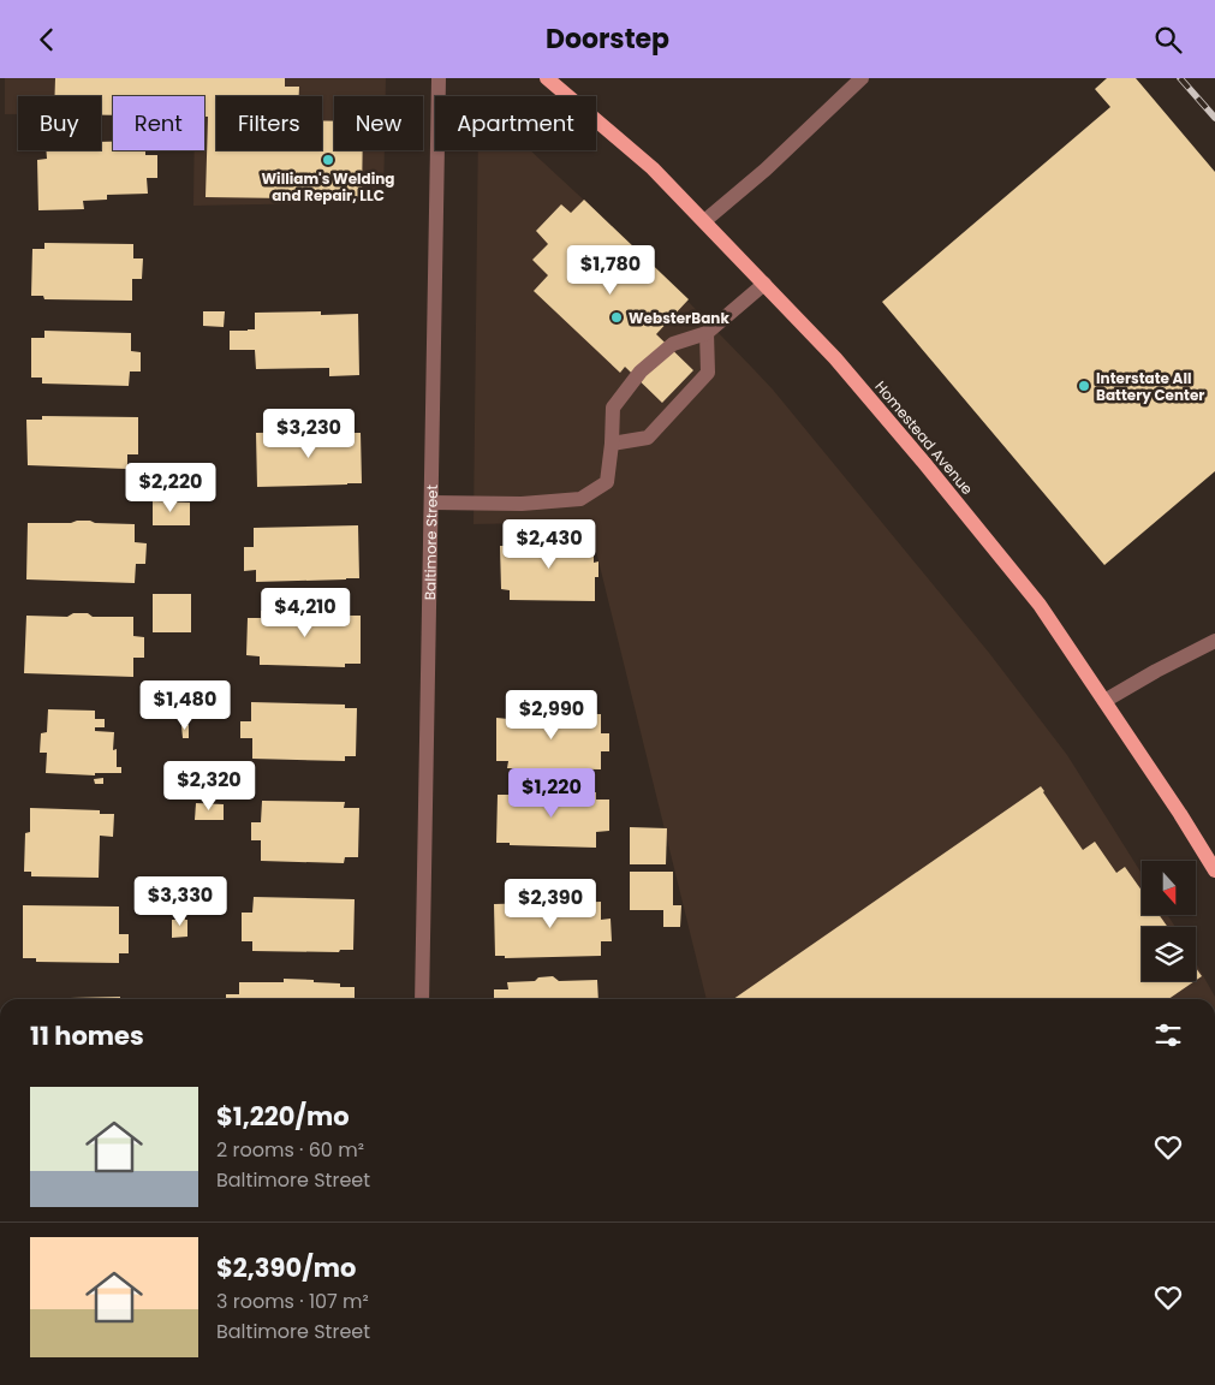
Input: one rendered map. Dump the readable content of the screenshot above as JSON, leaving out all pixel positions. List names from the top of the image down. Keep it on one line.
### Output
{"streets":{"main road":["Homestead Avenue"],"street":["Baltimore Street"]},"places":["William's Welding and Repair, LLC","WebsterBank","Interstate All Battery Center"],"north":"bottom","page":{"header":"Doorstep","chip":["Buy","Rent","Filters","New","Apartment"],"price":["$1,780","$3,230","$2,220","$2,430","$4,210","$1,480","$2,990","$2,320","$1,220","$3,330","$2,390"],"heading":"11 homes","list":[{"name":"$1,220/mo","note":"2 rooms · 60 m² · Baltimore Street"},{"name":"$2,390/mo","note":"3 rooms · 107 m² · Baltimore Street"}]}}
